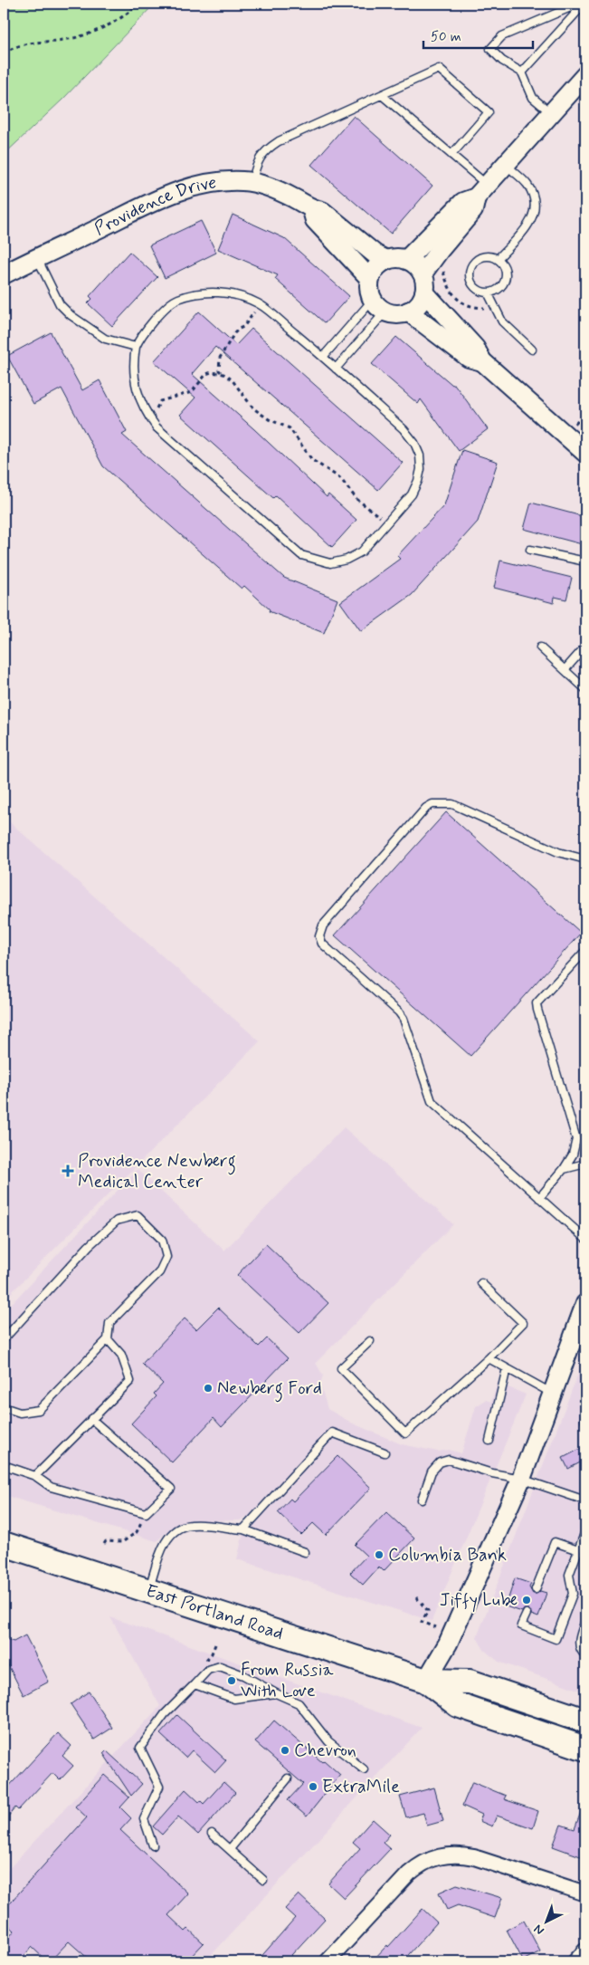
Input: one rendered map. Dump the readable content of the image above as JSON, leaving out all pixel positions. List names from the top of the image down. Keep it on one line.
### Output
{"streets":{"highway":["East Portland Road"],"street":["Providence Drive"]},"places":{"health":["Providence Newberg Medical Center"],"other":["Newberg Ford","Columbia Bank","Jiffy Lube","From Russia With Love","Chevron","ExtraMile"]},"scale_bar":"50 m","north":"bottom left"}
